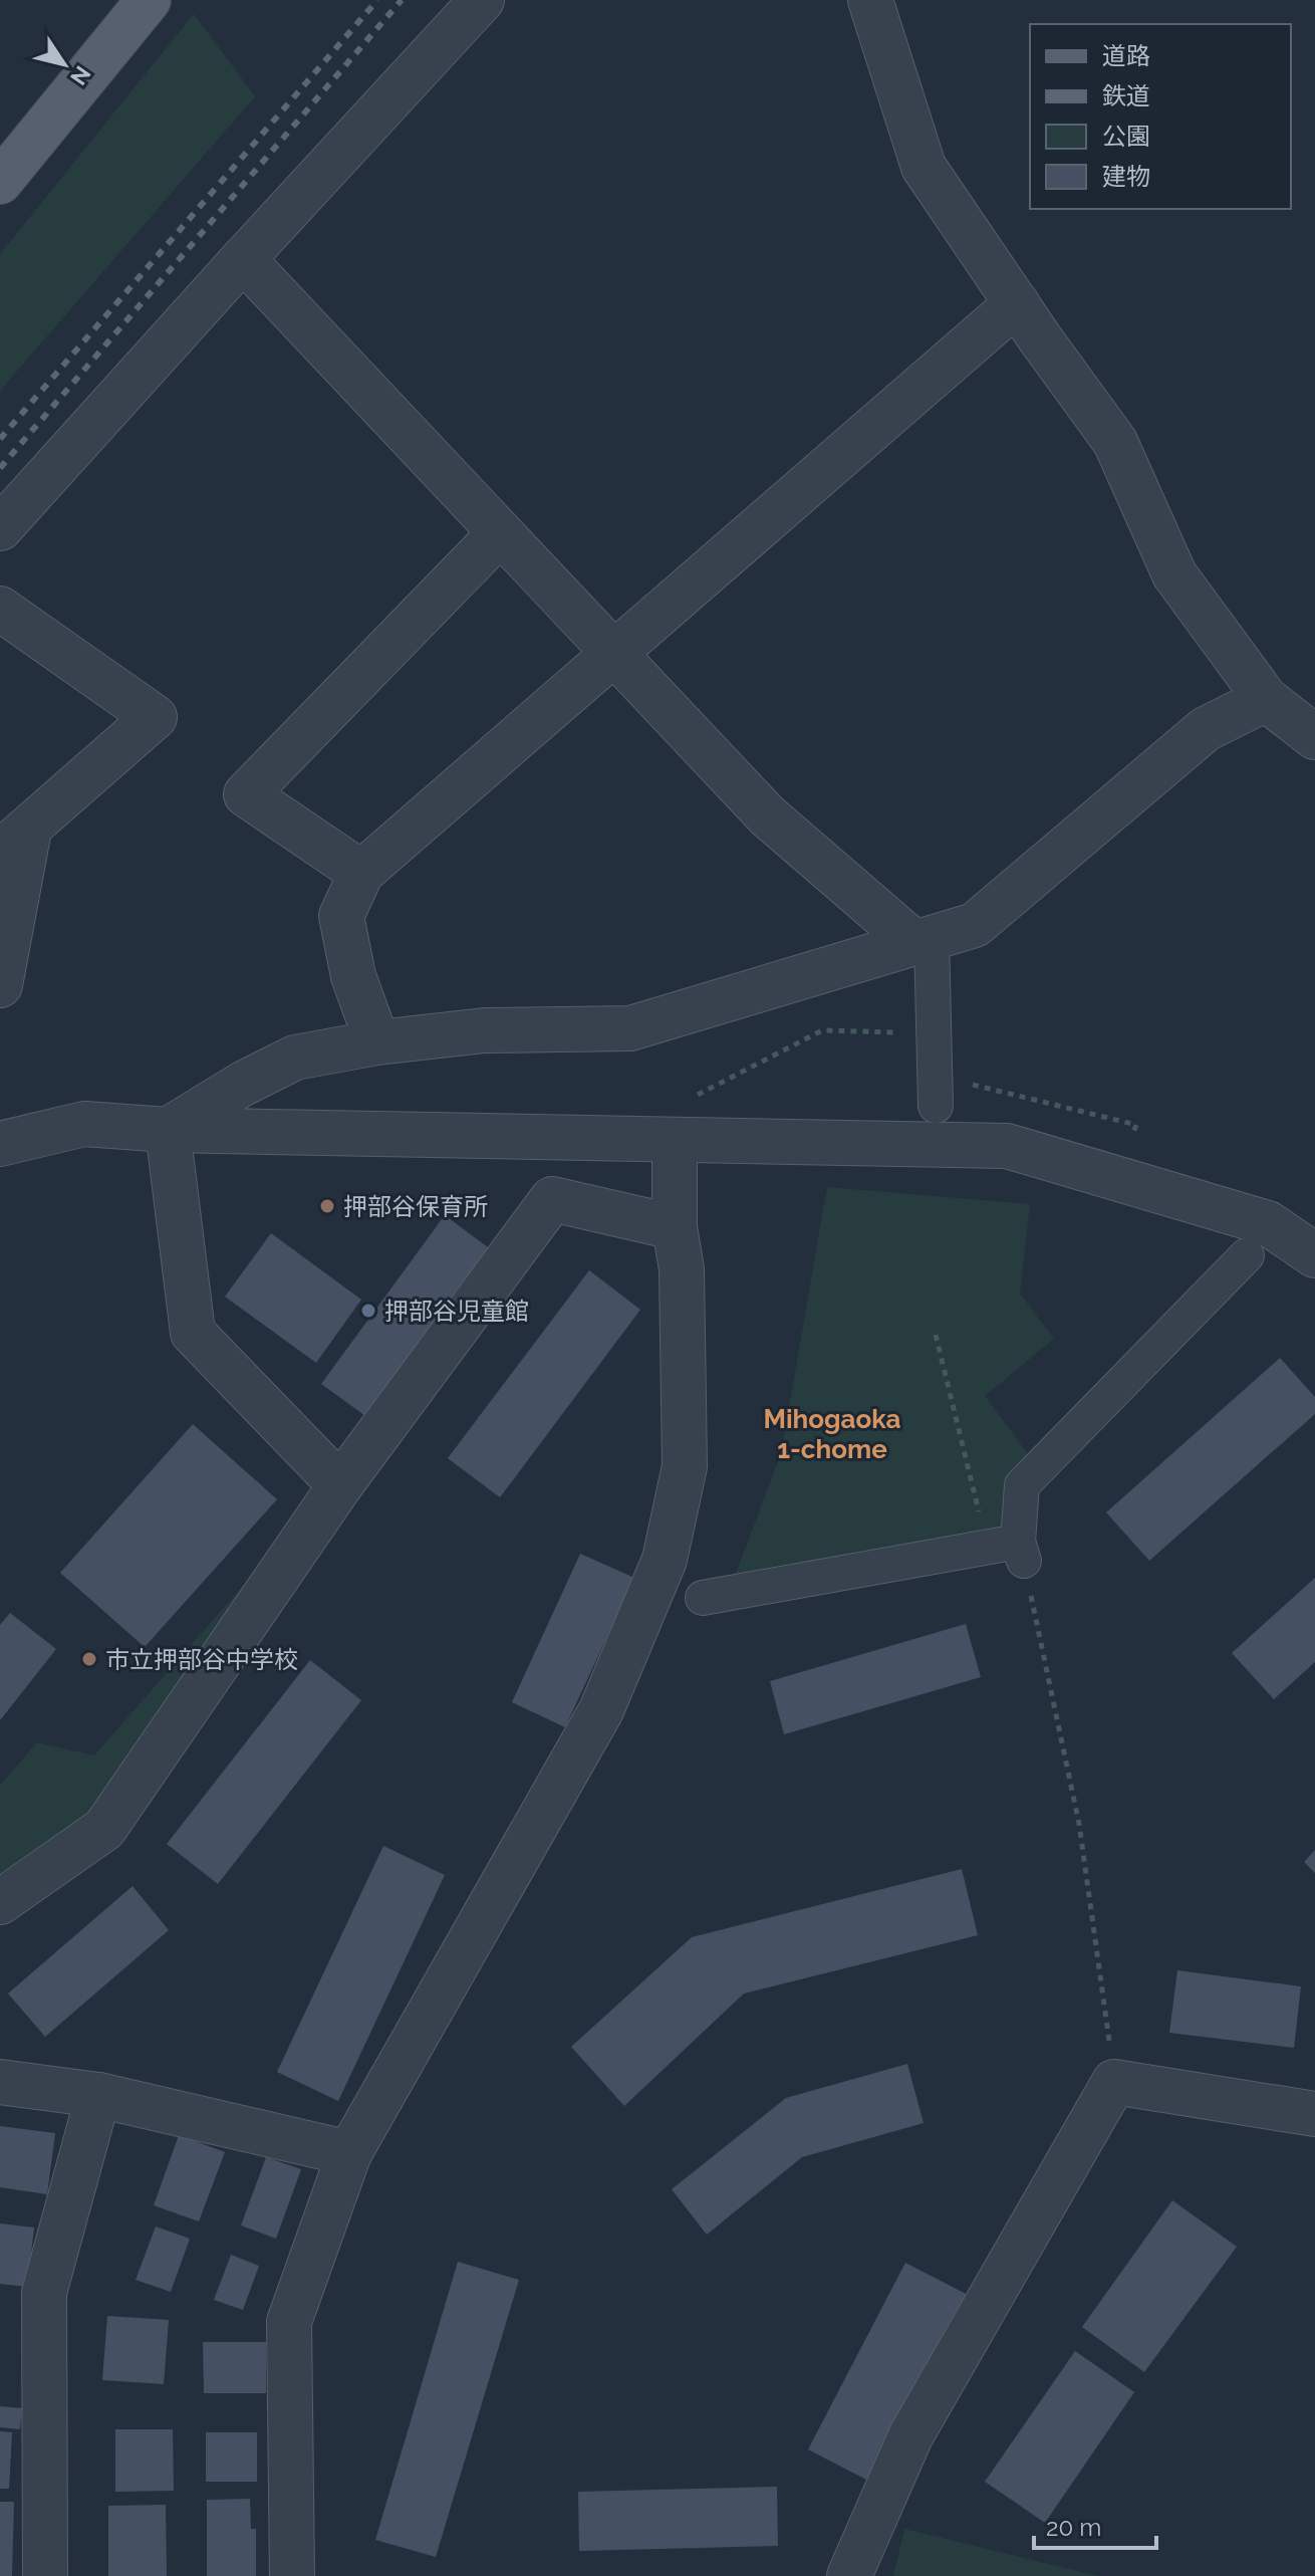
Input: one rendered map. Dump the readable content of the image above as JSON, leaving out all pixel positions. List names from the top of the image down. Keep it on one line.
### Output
{"districts":["Mihogaoka 1-chome"],"places":["押部谷保育所","押部谷児童館","市立押部谷中学校"],"legend":["道路","鉄道","公園","建物"],"scale_bar":"20 m","north":"bottom right"}
